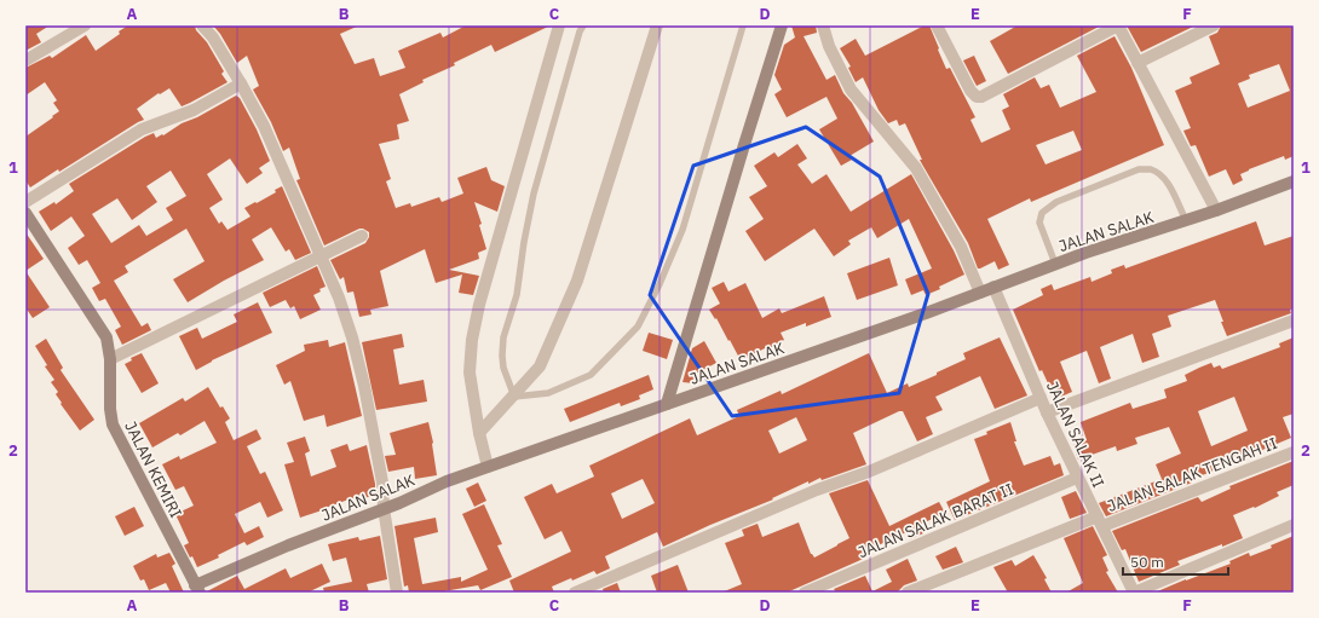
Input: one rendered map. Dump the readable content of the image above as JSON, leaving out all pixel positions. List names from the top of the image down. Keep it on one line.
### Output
{"streets":{"street":["JALAN SALAK","JALAN SALAK II","JALAN KEMIRI","JALAN SALAK TENGAH II","JALAN SALAK BARAT II"]},"crossings":[["JALAN SALAK","JALAN SALAK II"],["JALAN SALAK","JALAN KEMIRI"],["JALAN SALAK II","JALAN SALAK TENGAH II"],["JALAN SALAK II","JALAN SALAK BARAT II"]],"scale_bar":"50 m","grid":{"columns":["A","B","C","D","E","F"],"rows":["1","2"]}}
